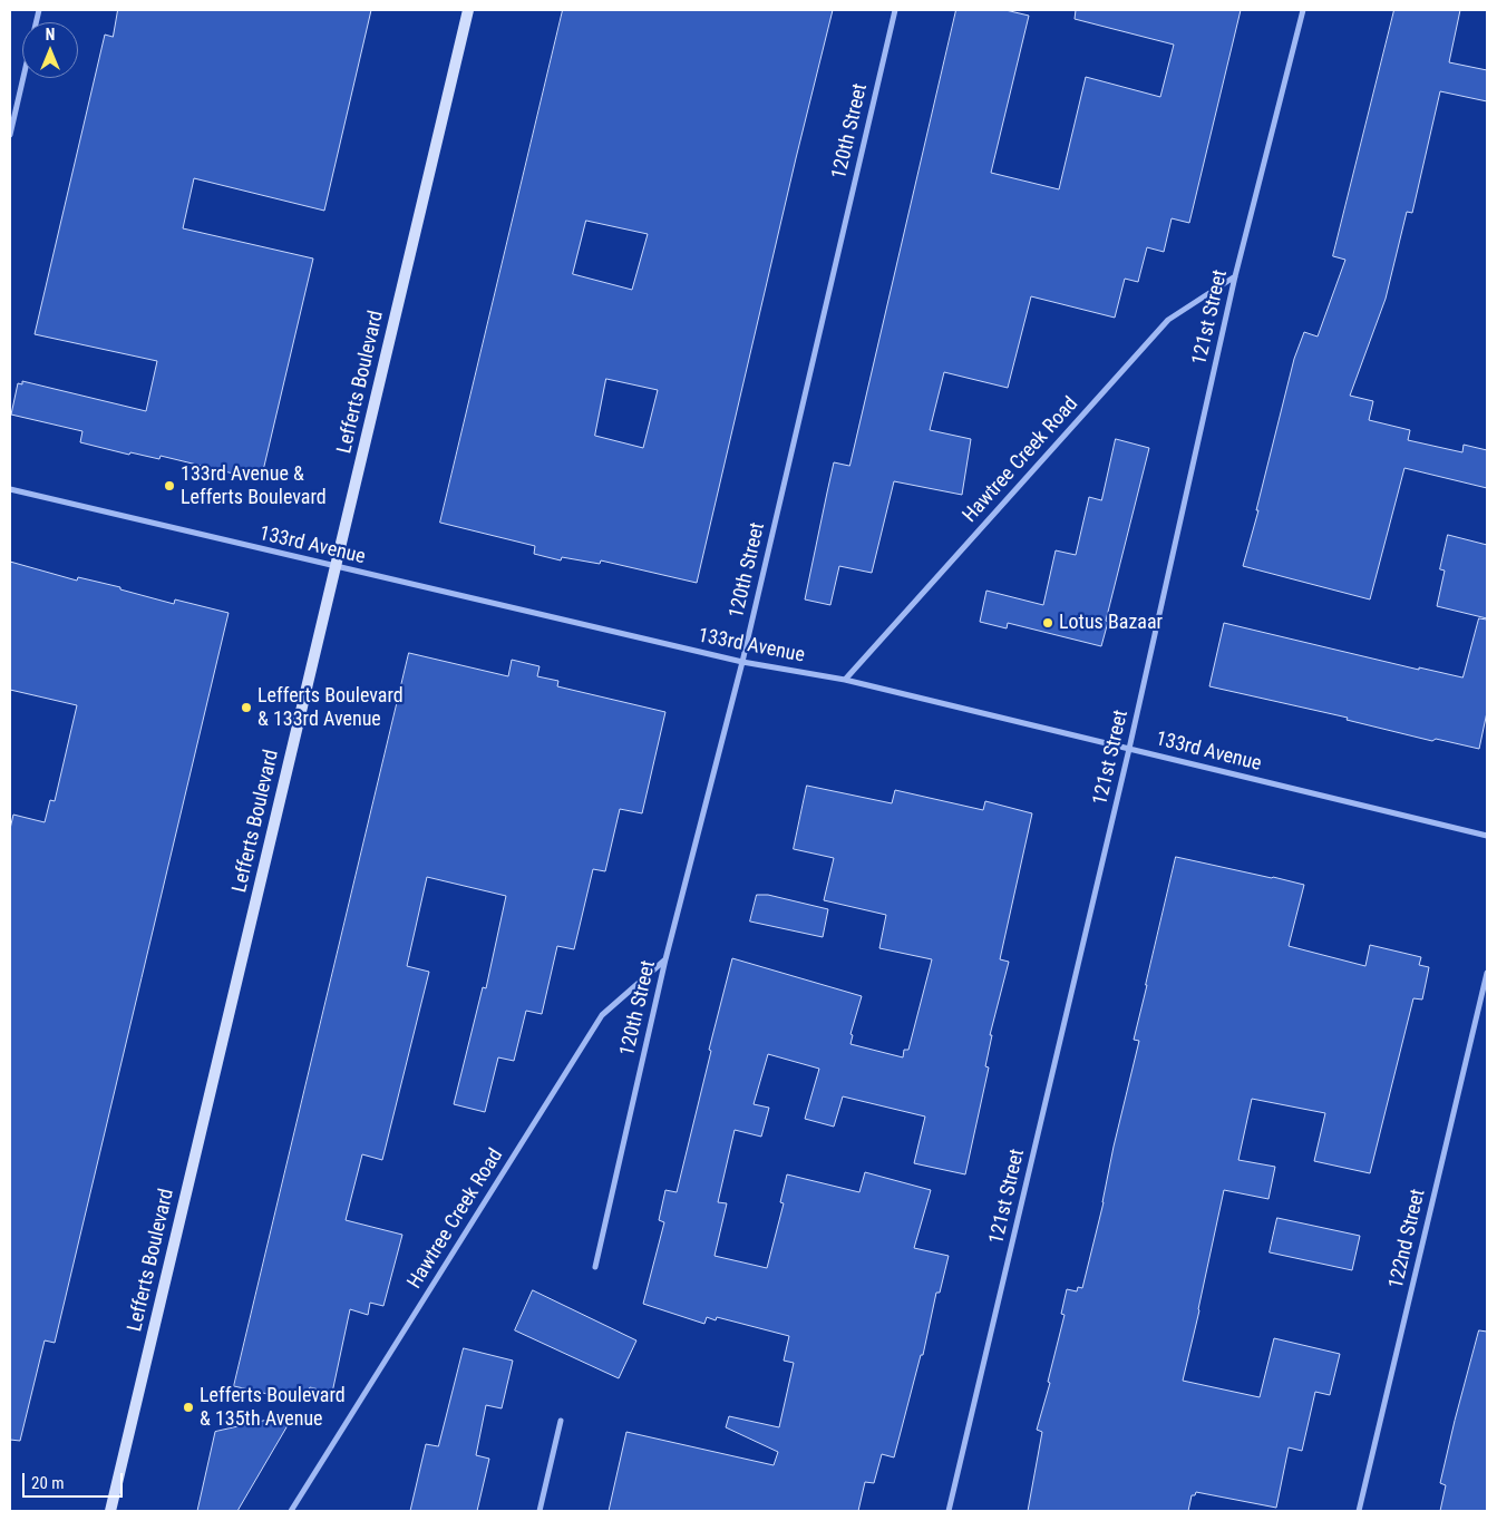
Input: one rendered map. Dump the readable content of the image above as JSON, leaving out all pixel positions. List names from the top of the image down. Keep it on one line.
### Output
{"streets":{"main road":["Lefferts Boulevard"],"street":["120th Street","121st Street","Hawtree Creek Road","133rd Avenue","122nd Street"]},"crossings":[["120th Street","Hawtree Creek Road"],["120th Street","133rd Avenue"],["121st Street","Hawtree Creek Road"],["121st Street","133rd Avenue"],["Lefferts Boulevard","133rd Avenue"],["Hawtree Creek Road","133rd Avenue"]],"places":["133rd Avenue & Lefferts Boulevard","Lotus Bazaar","Lefferts Boulevard & 133rd Avenue","Lefferts Boulevard & 135th Avenue"],"scale_bar":"20 m","north":"top"}
